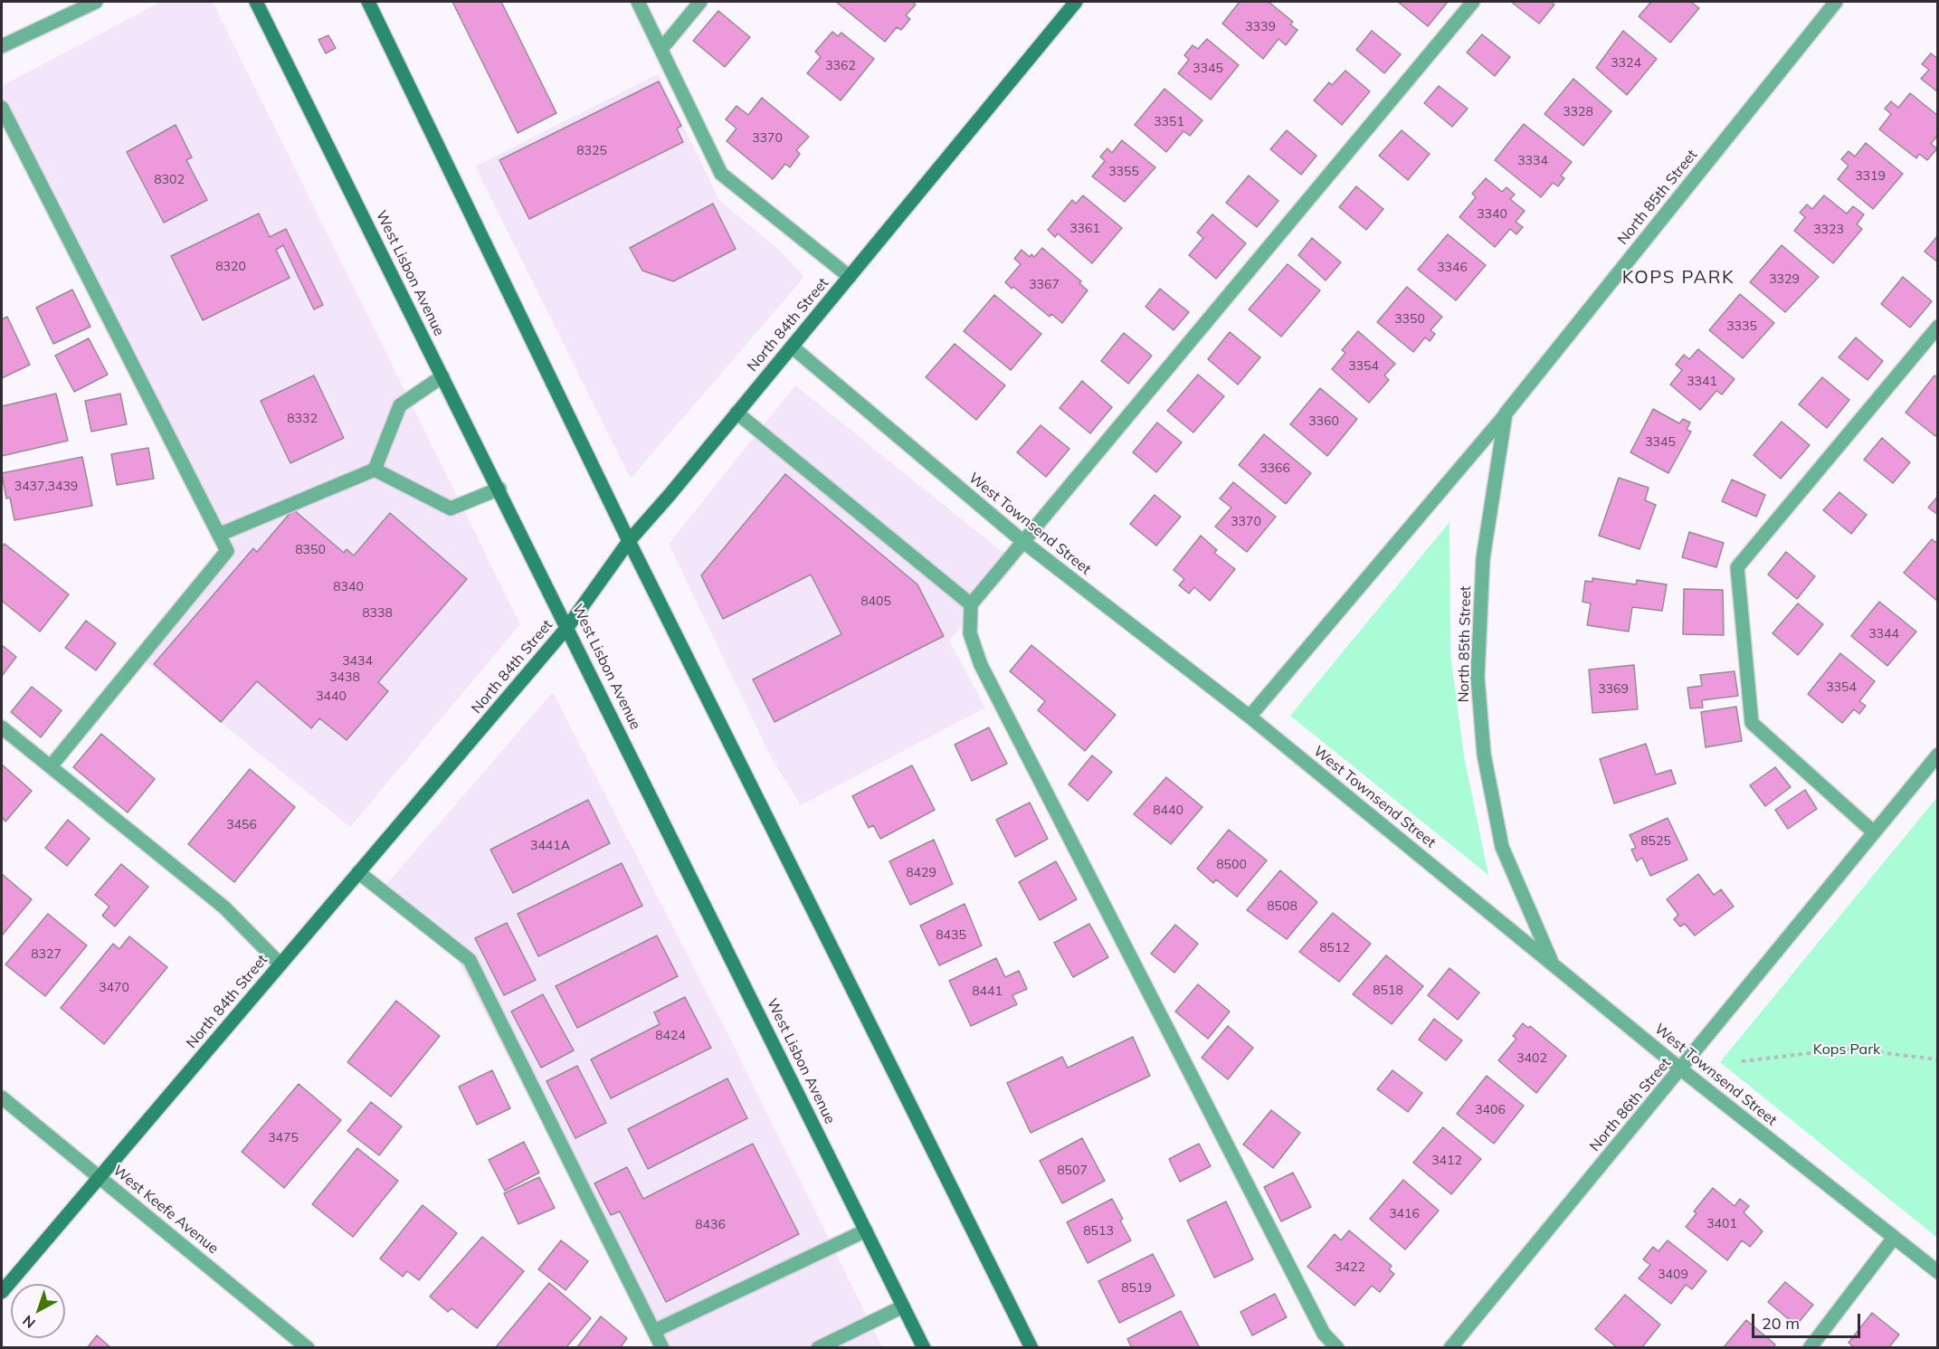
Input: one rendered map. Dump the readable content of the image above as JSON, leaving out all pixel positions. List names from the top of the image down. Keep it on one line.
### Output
{"streets":{"main road":["West Lisbon Avenue","North 84th Street"],"street":["North 85th Street","West Townsend Street","North 86th Street","West Keefe Avenue"]},"crossings":[["North 85th Street","West Townsend Street"],["West Lisbon Avenue","North 84th Street"],["North 84th Street","West Townsend Street"],["North 84th Street","West Keefe Avenue"],["West Townsend Street","North 86th Street"]],"districts":["KOPS PARK"],"parks":["Kops Park"],"house_numbers":["3339","3324","3362","3345","3328","3351","3370","8325","3334","3355","3319","8302","3340","3361","3323","8320","3346","3329","3367","3350","3335","3354","3341","8332","3360","3345","3366","3437,3439","3370","8350","8340","8405","8338","3344","3434","3438","3354","3369","3440","8440","3456","8525","3441A","8500","8429","8508","8435","8512","8327","3470","8518","8441","8424","3402","3406","3475","3412","8507","3416","3401","8436","8513","3422","3409","8519"],"scale_bar":"20 m","north":"bottom left"}
